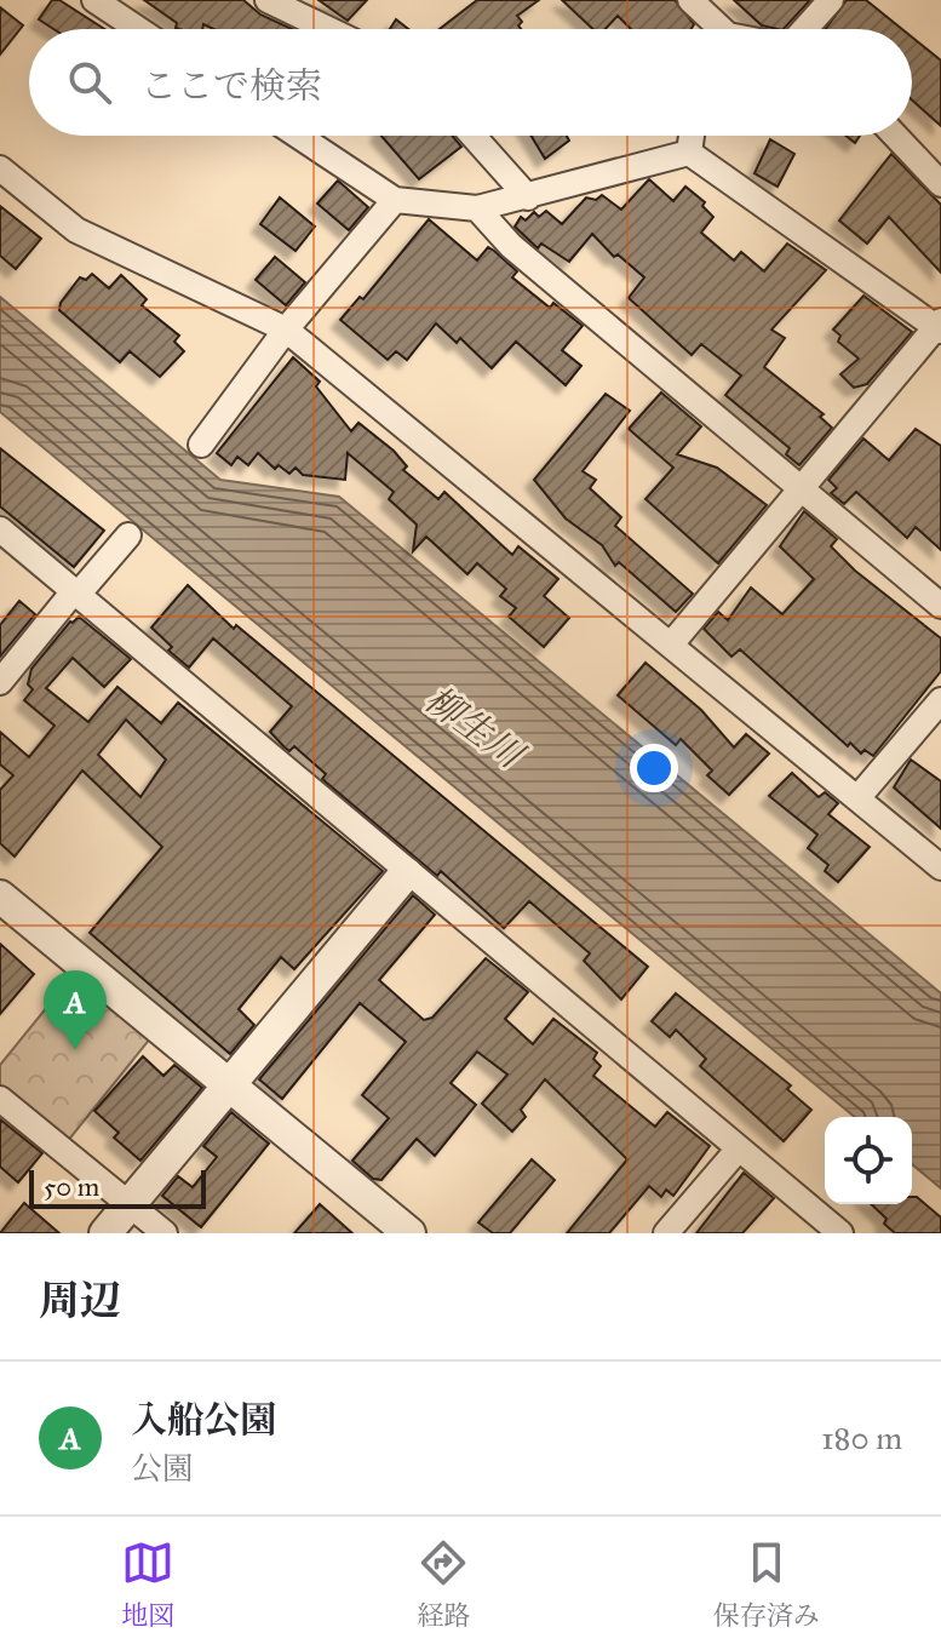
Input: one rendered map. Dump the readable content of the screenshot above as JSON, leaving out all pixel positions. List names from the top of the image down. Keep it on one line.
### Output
{"water":["柳生川"],"scale_bar":"50 m","page":{"search":"ここで検索","pins":"A","scale":"50 m","heading":"周辺","list":[{"mark":"A","name":"入船公園","note":"公園","value":"180 m"}],"nav":["地図","経路","保存済み"]}}
